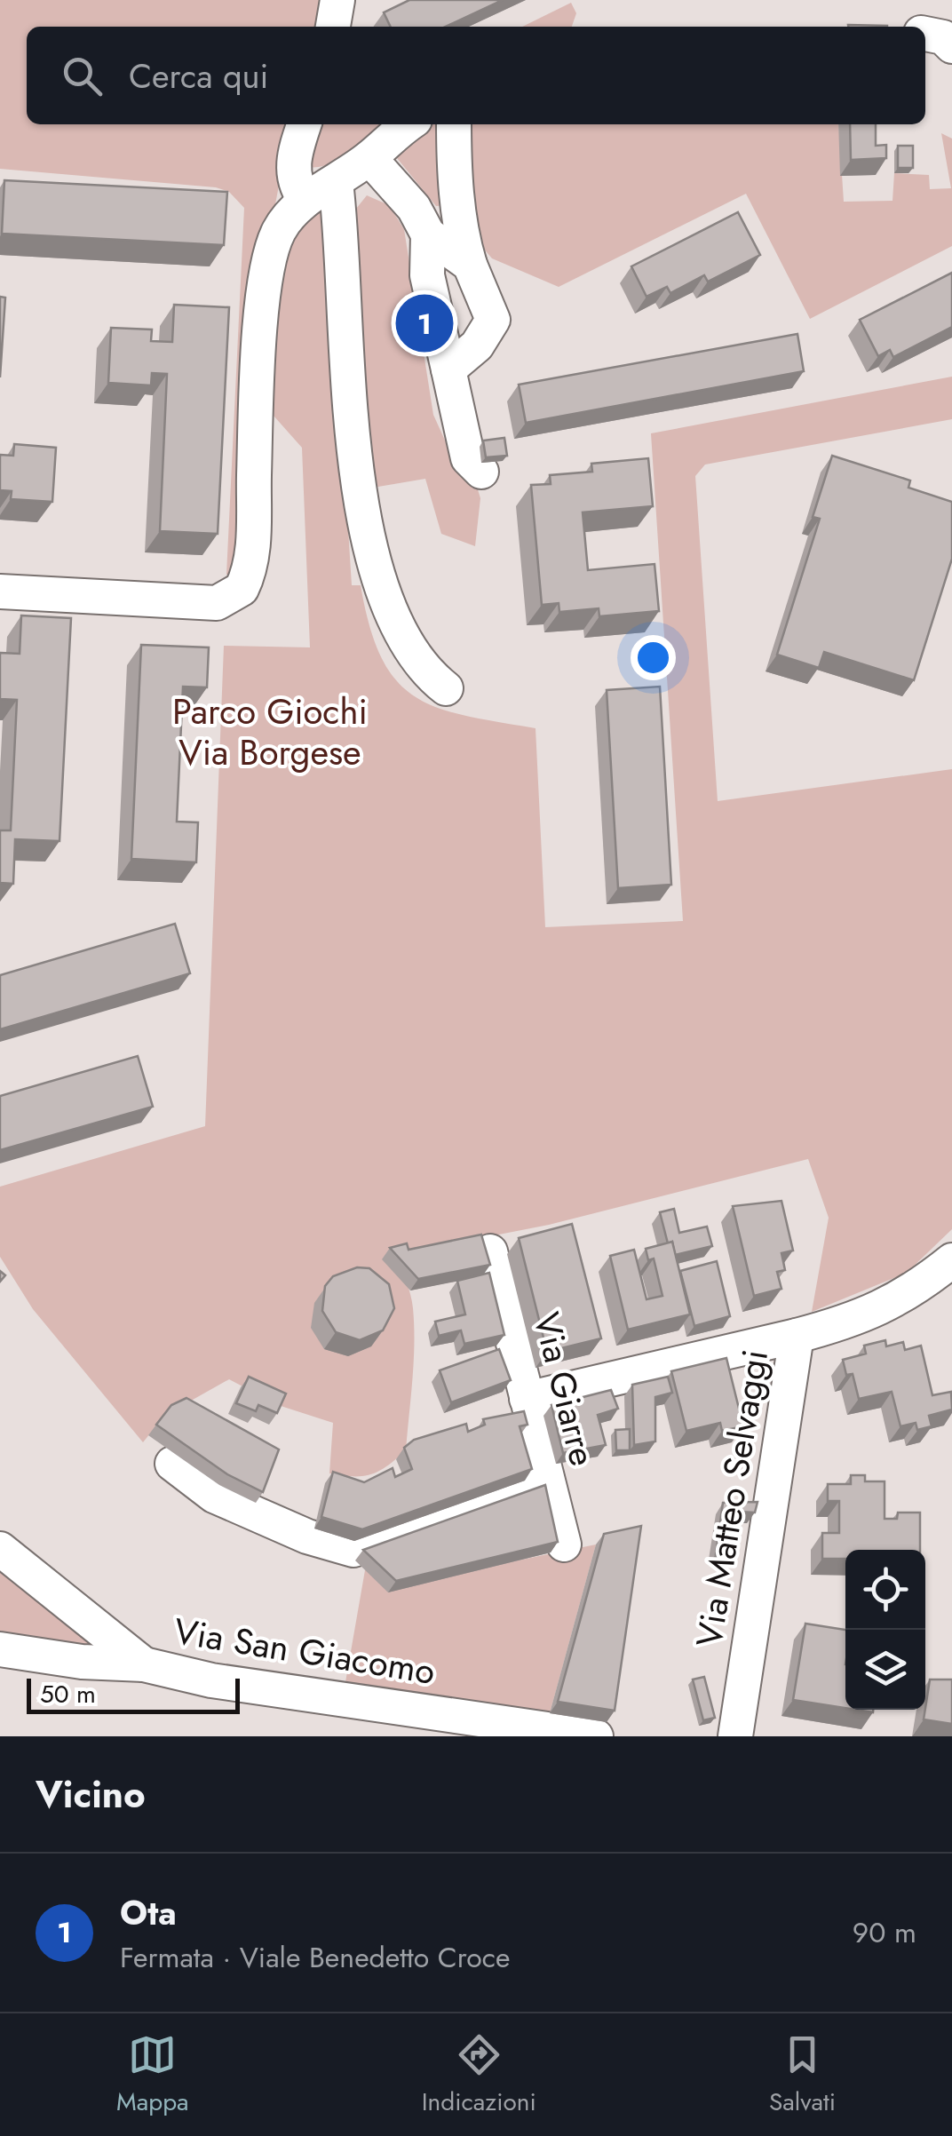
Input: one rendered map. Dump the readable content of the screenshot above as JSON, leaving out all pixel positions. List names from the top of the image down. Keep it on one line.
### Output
{"streets":{"street":["Via Giarre","Via Matteo Selvaggi","Via San Giacomo"]},"crossings":[["Via Giarre","Via Matteo Selvaggi"]],"parks":["Parco Giochi Via Borgese"],"scale_bar":"50 m","page":{"search":"Cerca qui","pins":"1","scale":"50 m","heading":"Vicino","list":[{"mark":"1","name":"Ota","note":"Fermata · Viale Benedetto Croce","value":"90 m"}],"nav":["Mappa","Indicazioni","Salvati"]}}
